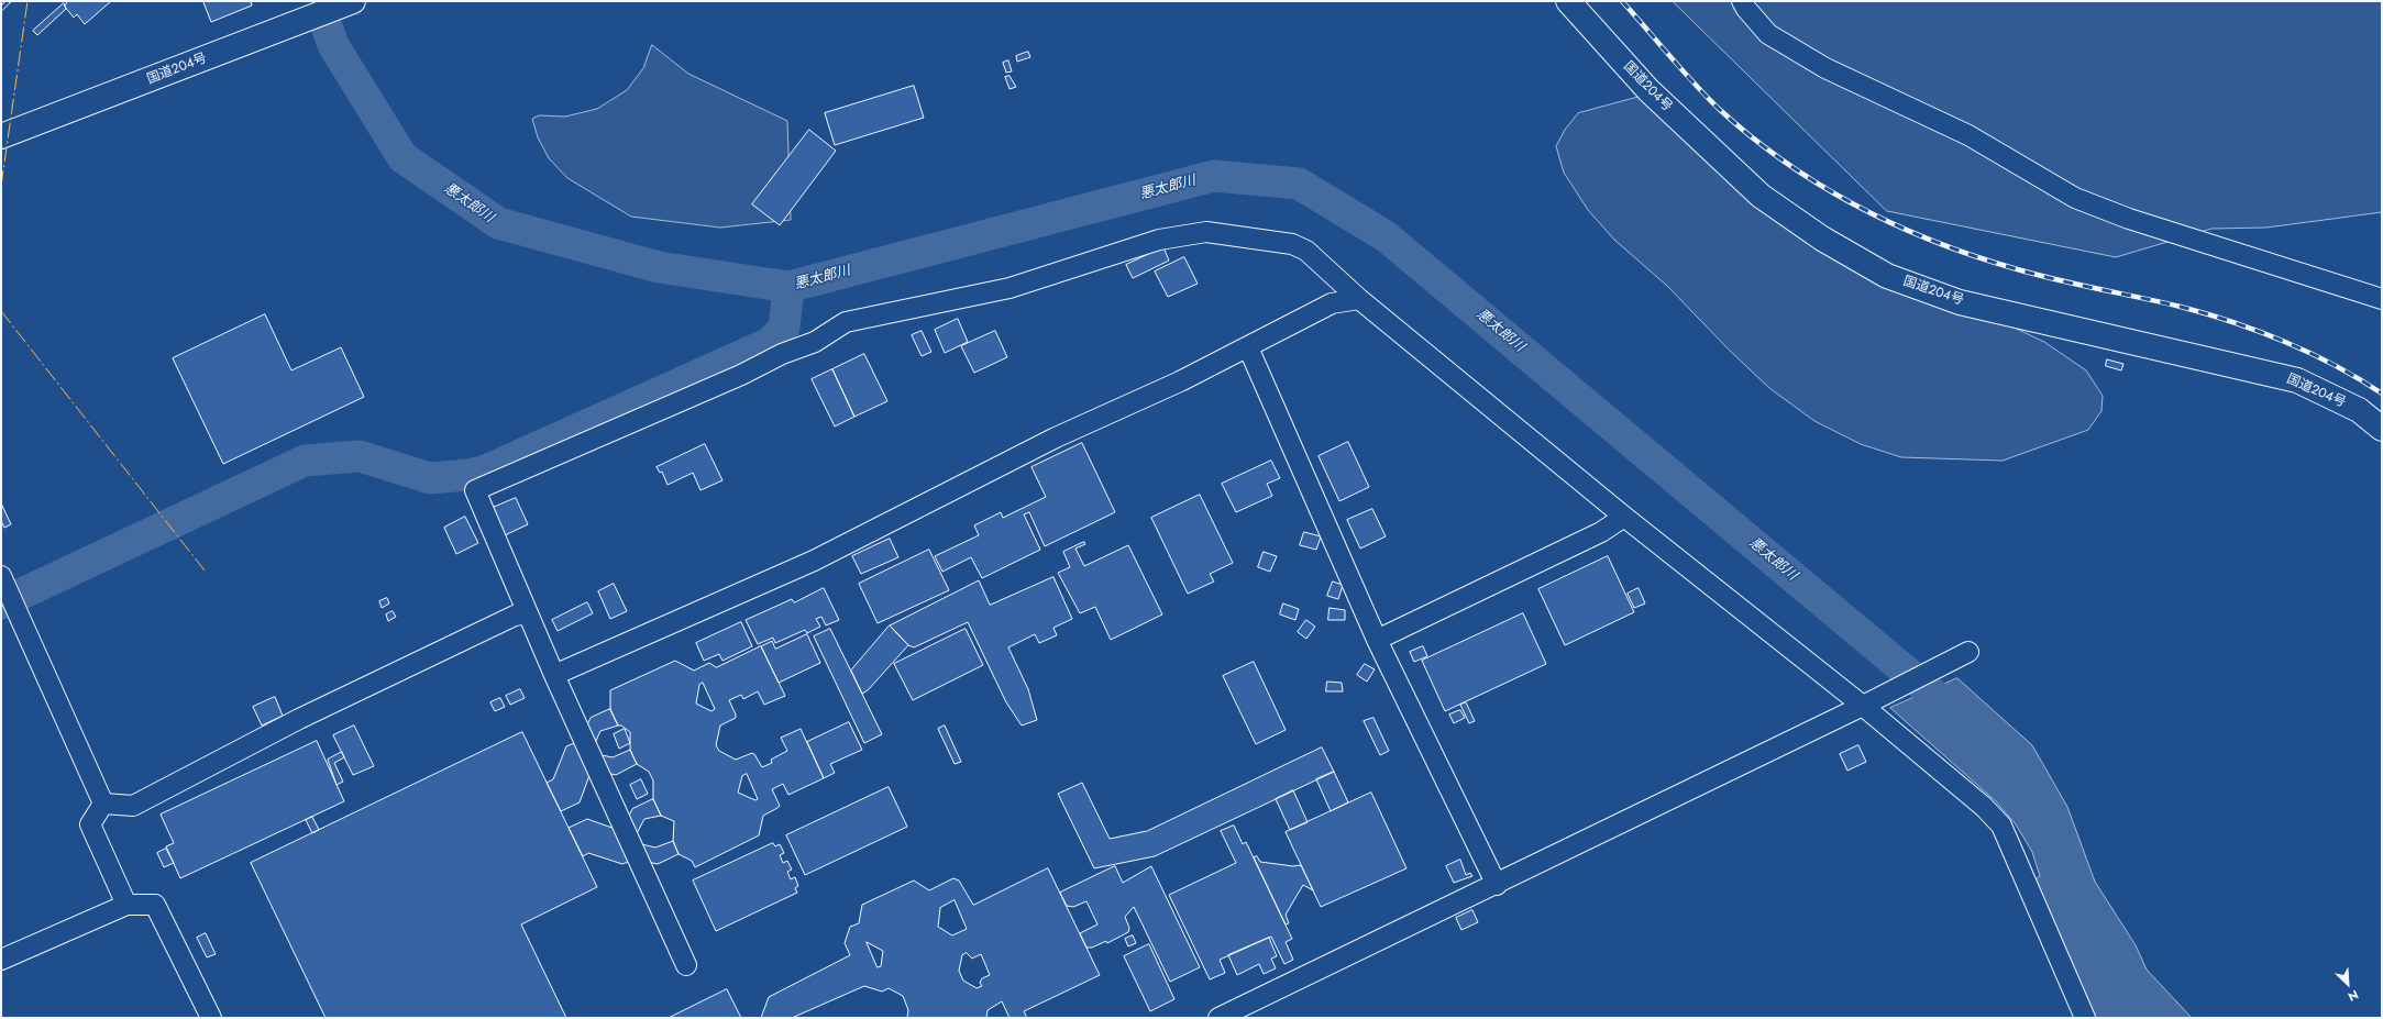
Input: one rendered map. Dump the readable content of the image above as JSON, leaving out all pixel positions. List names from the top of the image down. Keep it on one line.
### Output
{"streets":{"highway":["国道204号"]},"water":["悪太郎川"],"north":"bottom right"}
